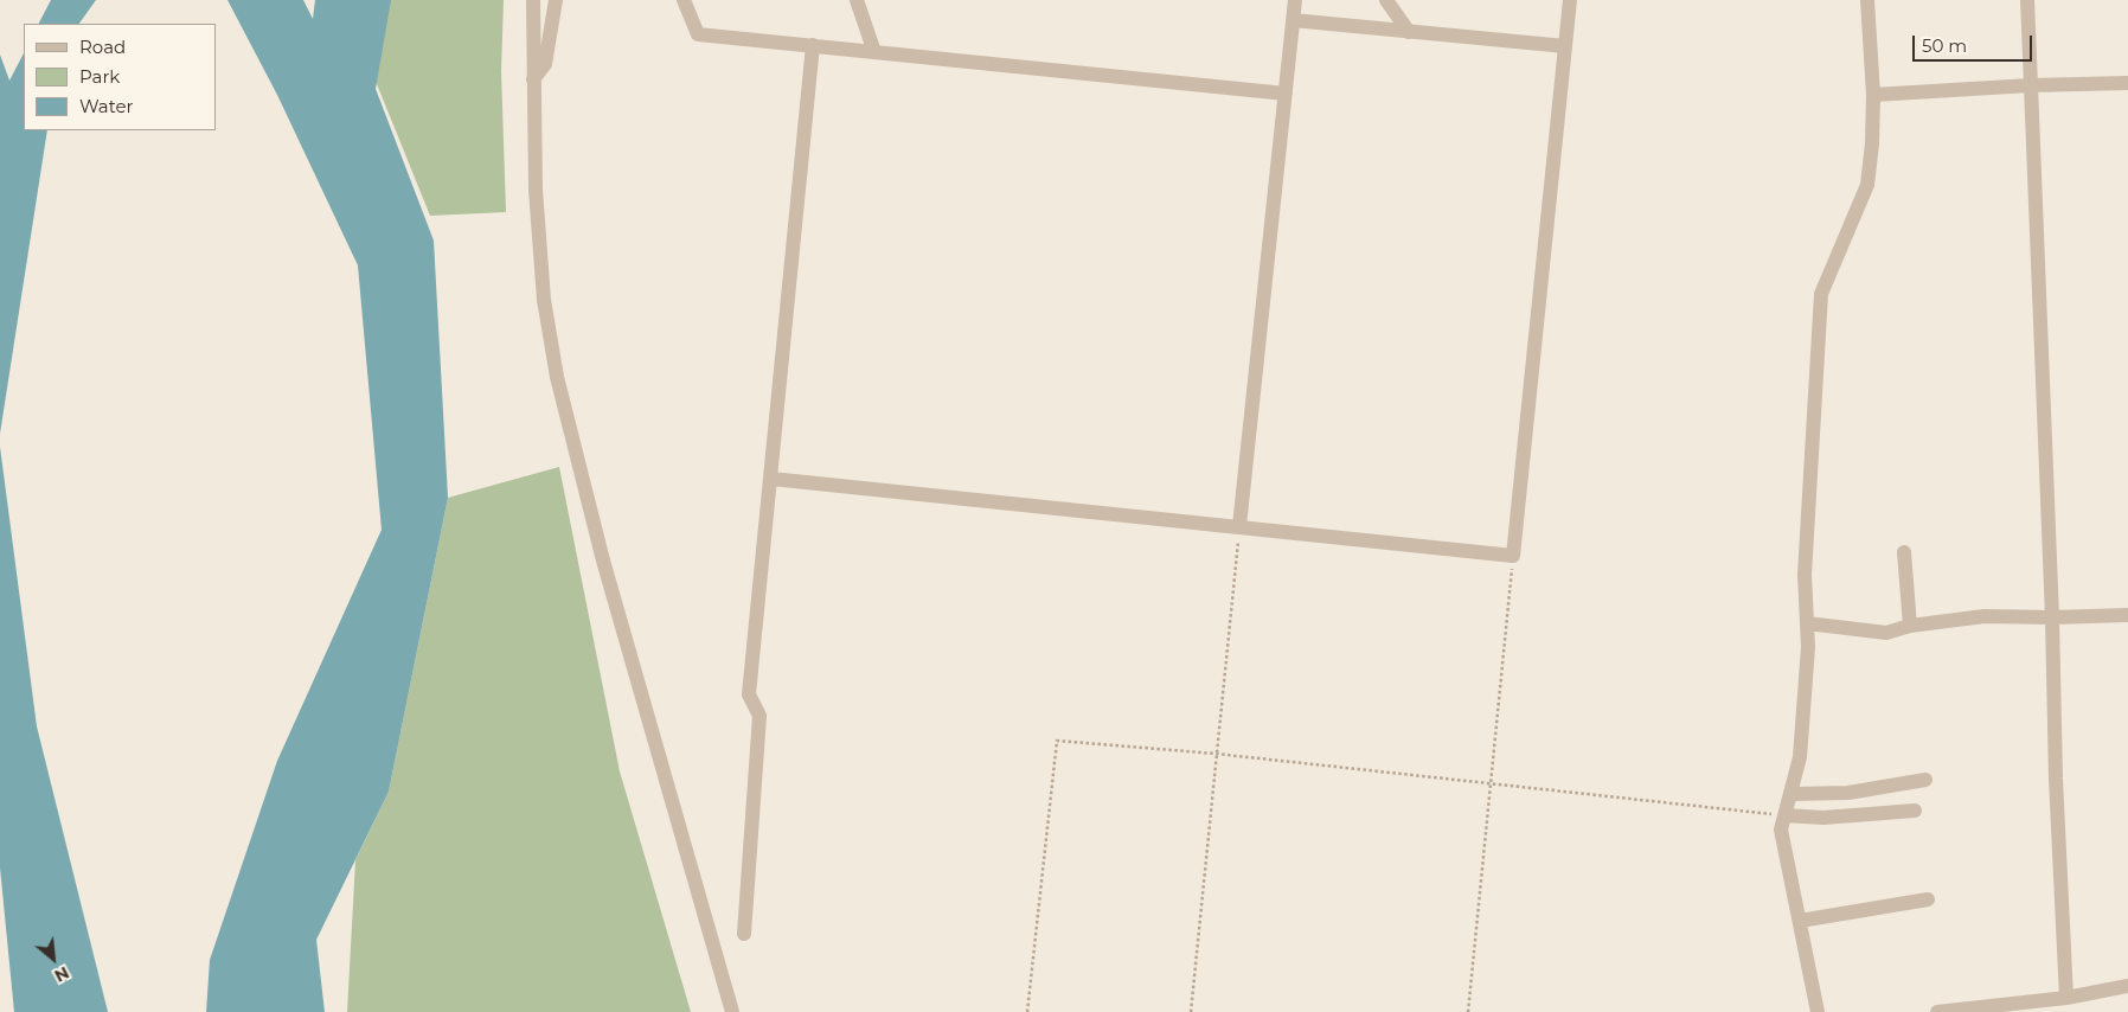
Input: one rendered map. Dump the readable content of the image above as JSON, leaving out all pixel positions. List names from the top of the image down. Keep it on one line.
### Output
{"legend":["Road","Park","Water"],"scale_bar":"50 m","north":"bottom right"}
